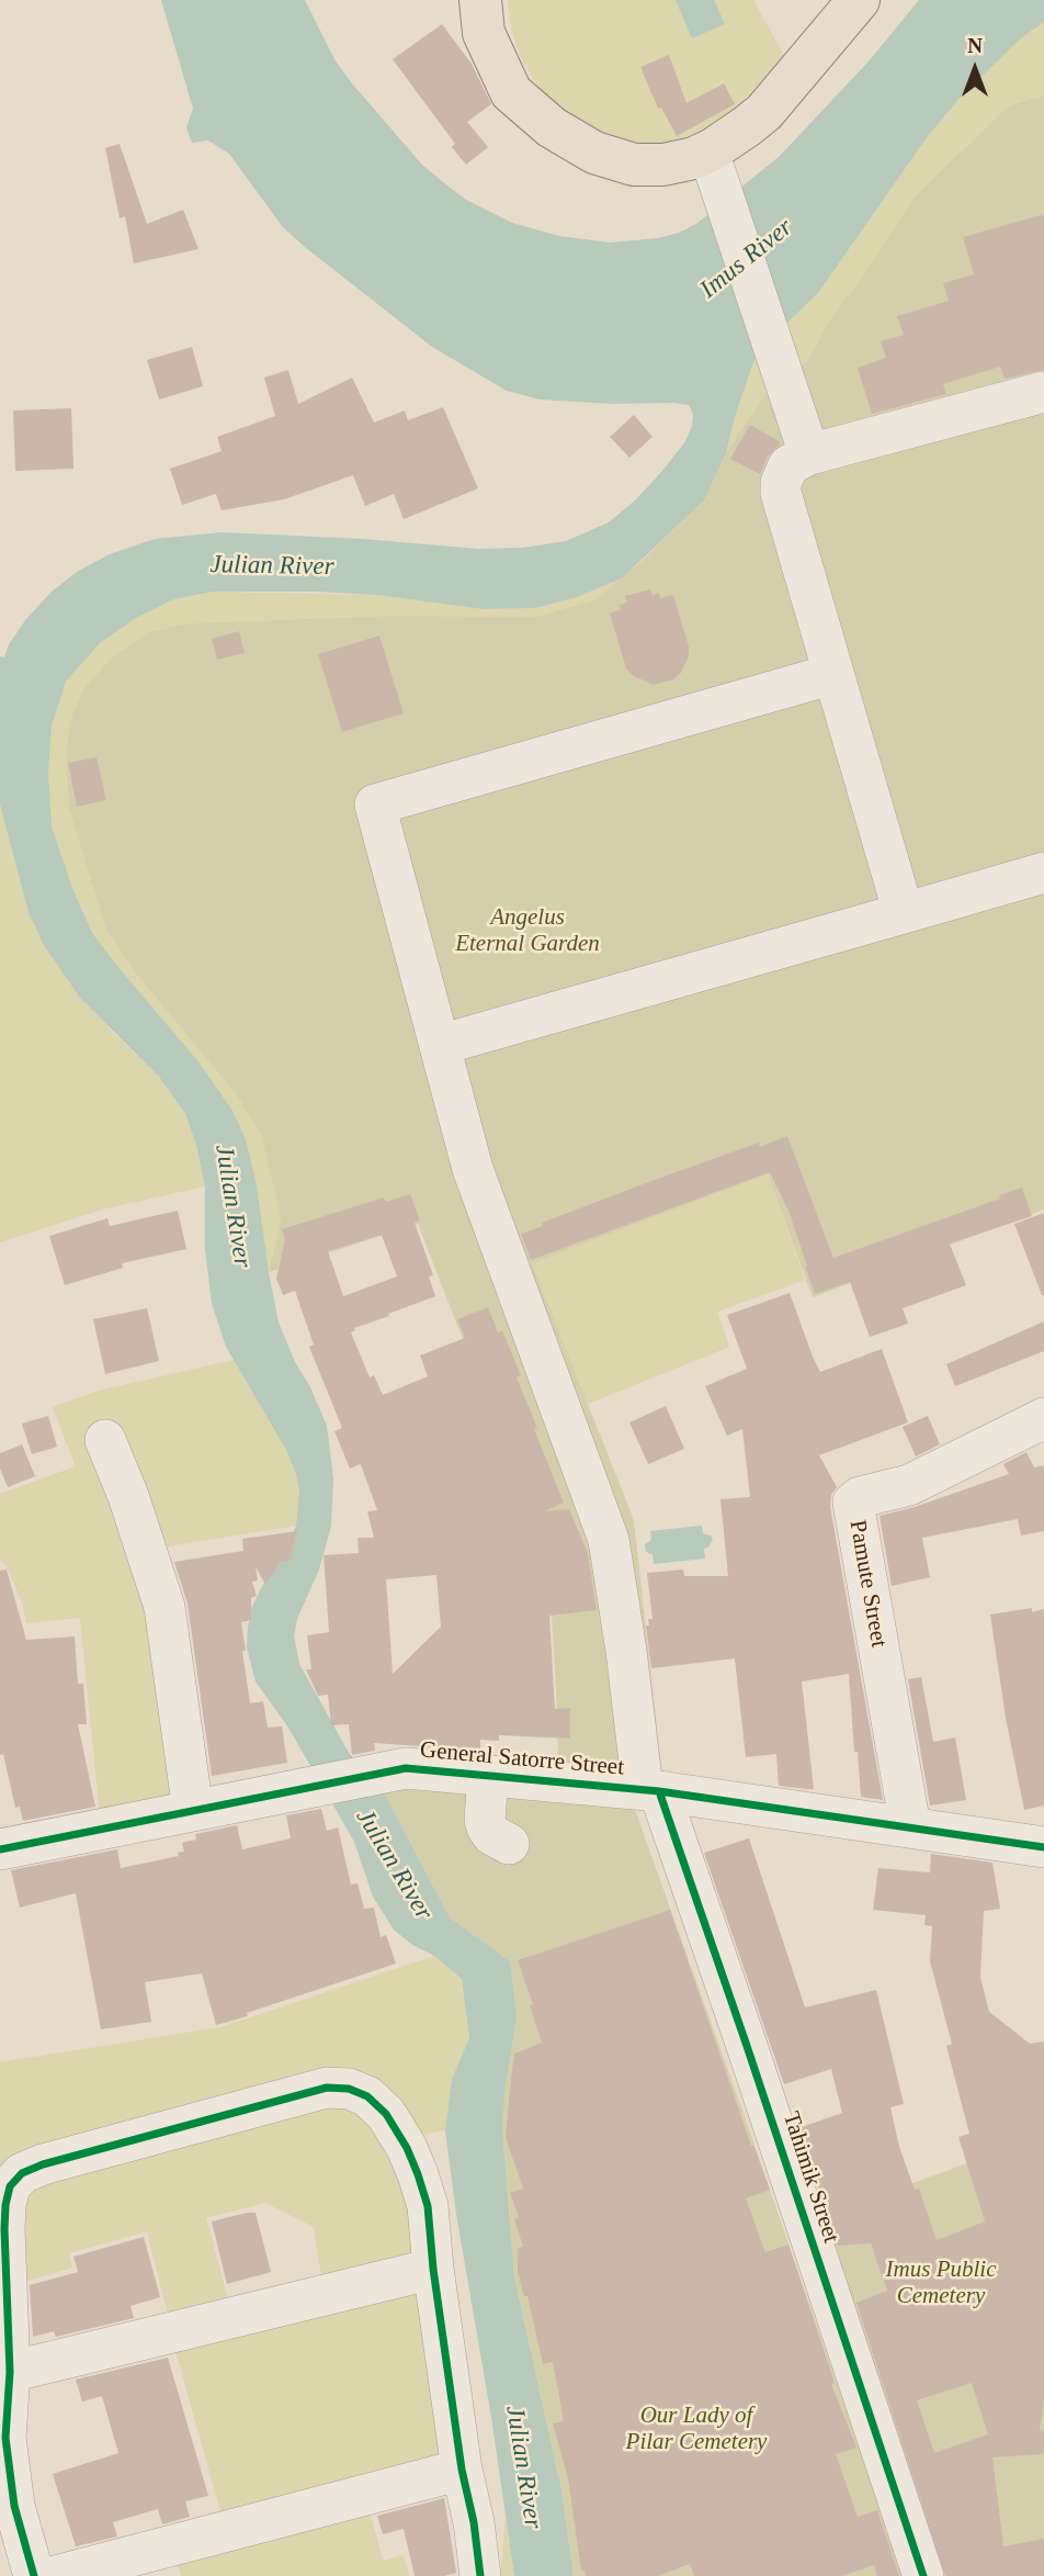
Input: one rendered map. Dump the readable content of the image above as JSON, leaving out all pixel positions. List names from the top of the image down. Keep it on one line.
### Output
{"streets":{"street":["Pamute Street","General Satorre Street","Tahimik Street"]},"crossings":[["Pamute Street","General Satorre Street"],["General Satorre Street","Tahimik Street"]],"water":["Imus River","Julian River"],"parks":["Angelus Eternal Garden","Imus Public Cemetery","Our Lady of Pilar Cemetery"],"north":"top"}
